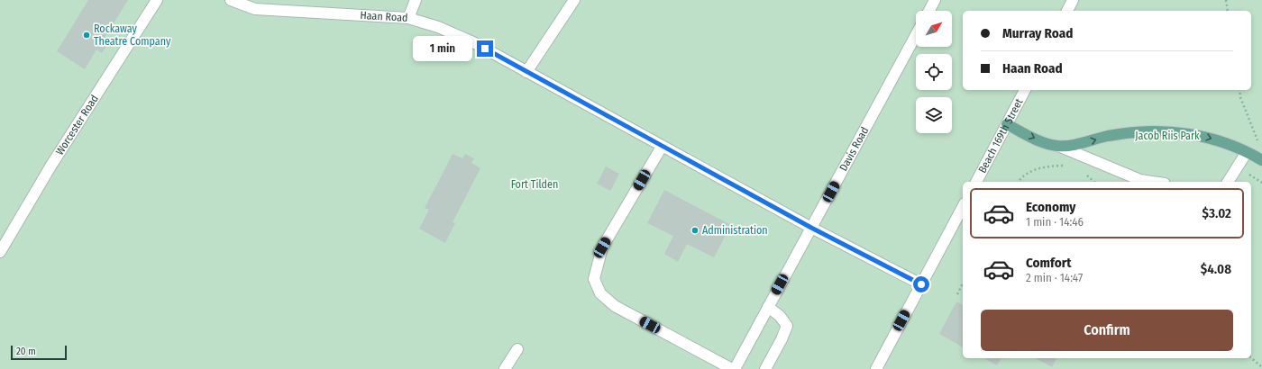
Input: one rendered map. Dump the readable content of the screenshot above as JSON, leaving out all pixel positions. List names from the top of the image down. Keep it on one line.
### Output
{"streets":{"street":["Haan Road","Worcester Road","Beach 169th Street","Davis Road"]},"crossings":[["Haan Road","Davis Road"]],"parks":["Jacob Riis Park","Fort Tilden"],"places":["Rockaway Theatre Company","Administration"],"scale_bar":"20 m","north":"top right","page":{"banner":["Murray Road","Haan Road"],"bubble":"1 min","list":[{"name":"Economy","note":"1 min · 14:46","value":"$3.02"},{"name":"Comfort","note":"2 min · 14:47","value":"$4.08"}],"buttons":"Confirm","scale":"20 m"}}
